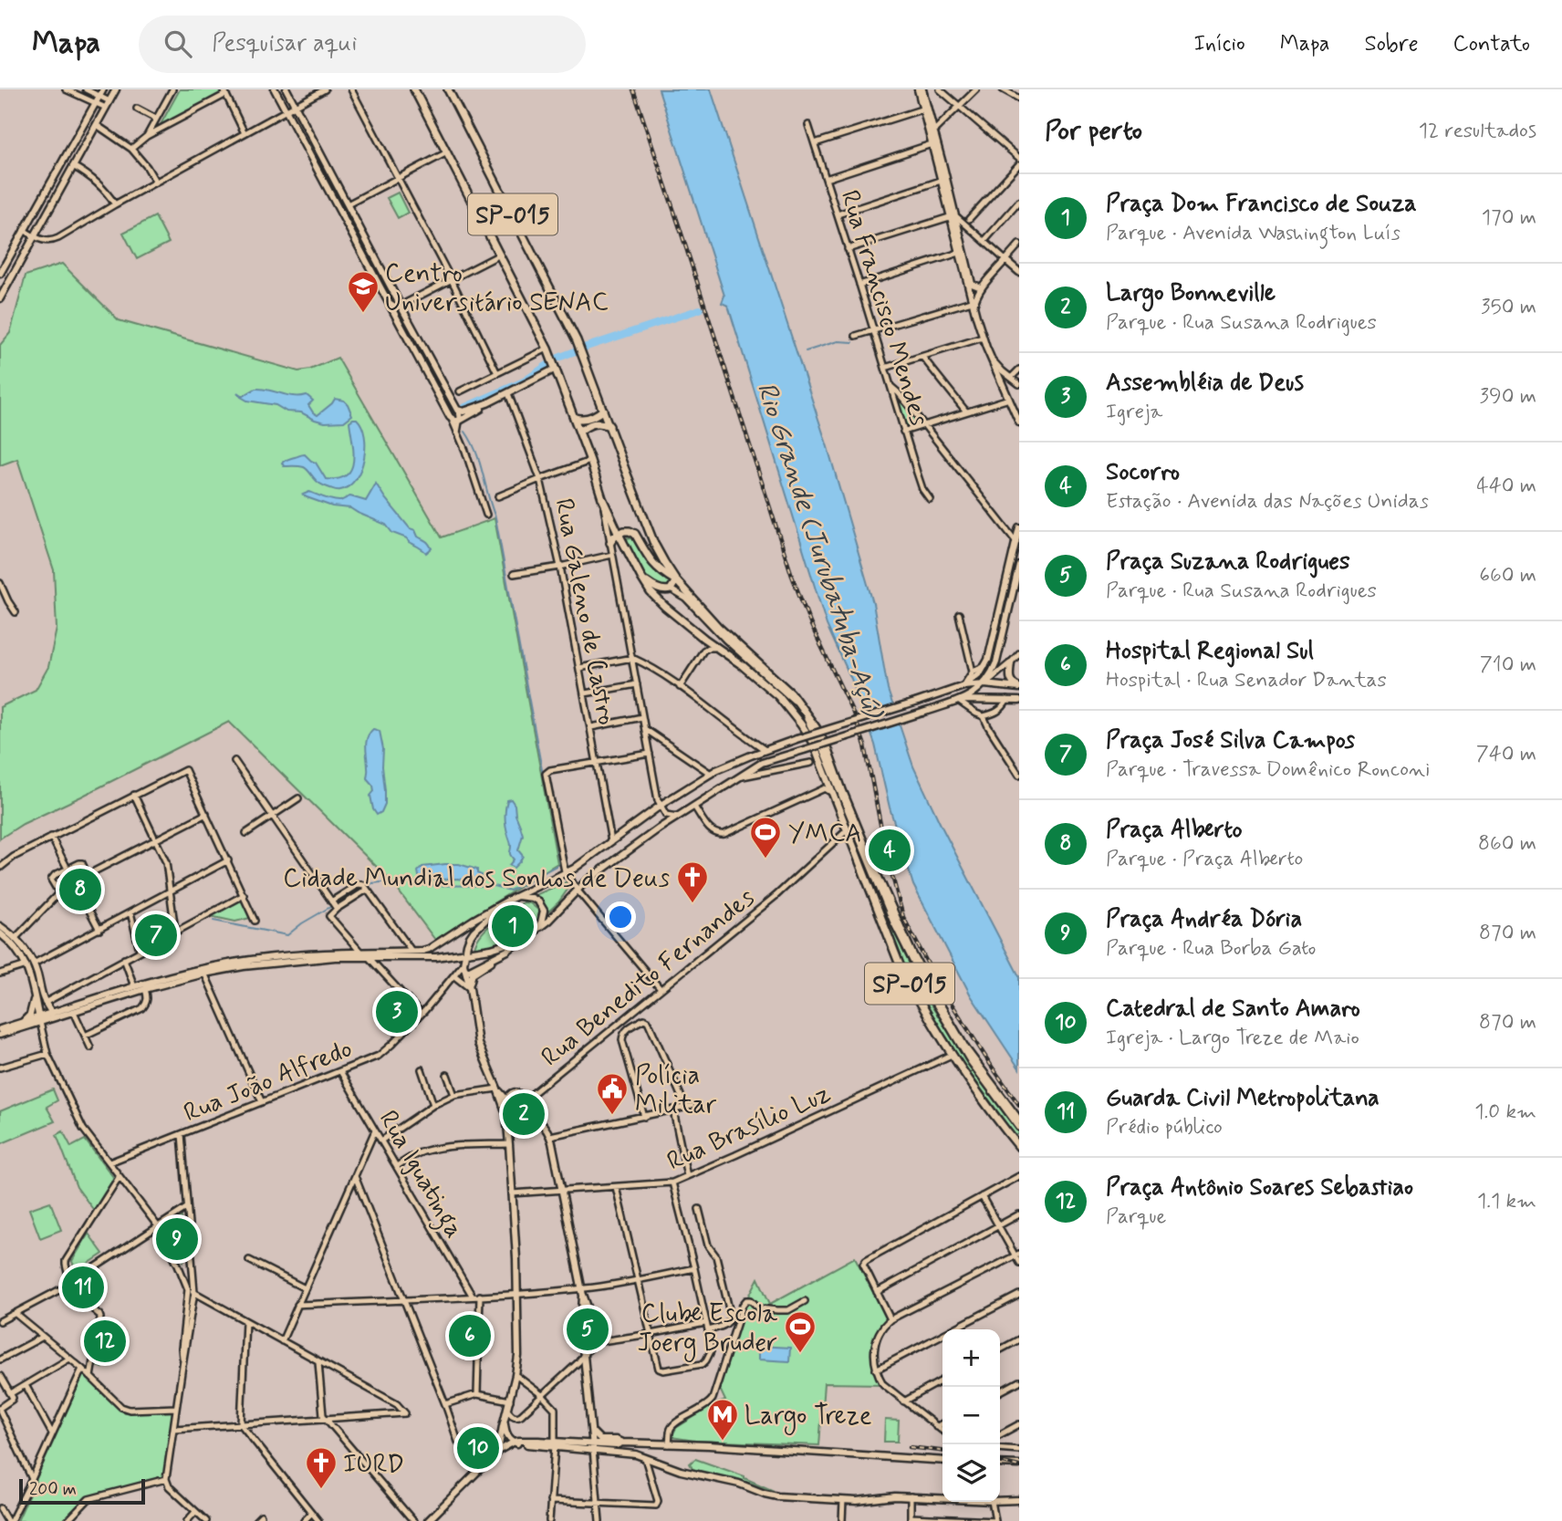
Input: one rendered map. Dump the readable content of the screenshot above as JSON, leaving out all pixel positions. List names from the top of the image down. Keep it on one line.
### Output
{"streets":{"highway":["SP-015"],"street":["Rua Francisco Mendes","Rua Galeno de Castro","Rua Benedito Fernandes","Rua João Alfredo","Rua Brasílio Luz","Rua Iguatinga"]},"crossings":[["SP-015","Rua Benedito Fernandes"],["SP-015","Rua Brasílio Luz"],["Rua João Alfredo","Rua Iguatinga"]],"water":["Rio Grande (Jurubatuba-Açú)"],"places":{"school or university":["Centro Universitário SENAC"],"sports":["YMCA","Clube Escola Joerg Bruder"],"church":["Cidade Mundial dos Sonhos de Deus","IURD"],"public building":["Polícia Militar"],"metro station":["Largo Treze"]},"scale_bar":"200 m","page":{"header":"Mapa","search":"Pesquisar aqui","nav":["Início","Mapa","Sobre","Contato"],"heading":["Por perto","12 resultados"],"list":[{"mark":"1","name":"Praça Dom Francisco de Souza","note":"Parque · Avenida Washington Luís","value":"170 m"},{"mark":"2","name":"Largo Bonneville","note":"Parque · Rua Susana Rodrigues","value":"350 m"},{"mark":"3","name":"Assembléia de Deus","note":"Igreja","value":"390 m"},{"mark":"4","name":"Socorro","note":"Estação · Avenida das Nações Unidas","value":"440 m"},{"mark":"5","name":"Praça Suzana Rodrigues","note":"Parque · Rua Susana Rodrigues","value":"660 m"},{"mark":"6","name":"Hospital Regional Sul","note":"Hospital · Rua Senador Dantas","value":"710 m"},{"mark":"7","name":"Praça José Silva Campos","note":"Parque · Travessa Domênico Ronconi","value":"740 m"},{"mark":"8","name":"Praça Alberto","note":"Parque · Praça Alberto","value":"860 m"},{"mark":"9","name":"Praça Andréa Dória","note":"Parque · Rua Borba Gato","value":"870 m"},{"mark":"10","name":"Catedral de Santo Amaro","note":"Igreja · Largo Treze de Maio","value":"870 m"},{"mark":"11","name":"Guarda Civil Metropolitana","note":"Prédio público","value":"1.0 km"},{"mark":"12","name":"Praça Antônio Soares Sebastiao","note":"Parque","value":"1.1 km"}],"pins":["4","8","1","7","3","2","9","11","5","6","12","10"],"map_buttons":["+","−"],"scale":"200 m"}}
